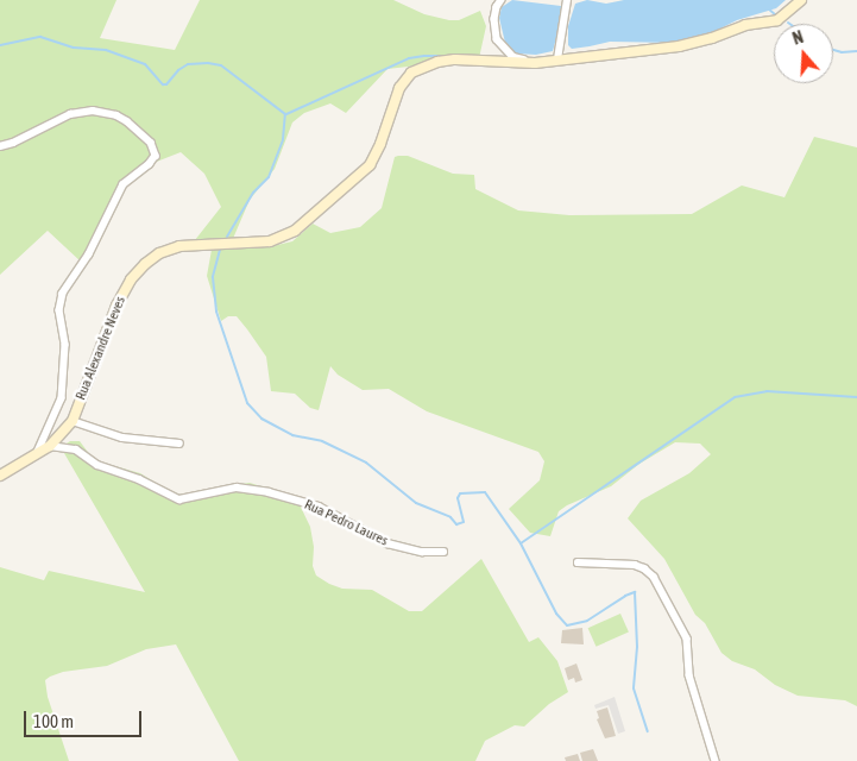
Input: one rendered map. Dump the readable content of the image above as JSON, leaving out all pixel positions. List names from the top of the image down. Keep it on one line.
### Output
{"streets":{"street":["Rua Alexandre Neves","Rua Pedro Laures"]},"crossings":[["Rua Alexandre Neves","Rua Pedro Laures"]],"scale_bar":"100 m","north":"top"}
